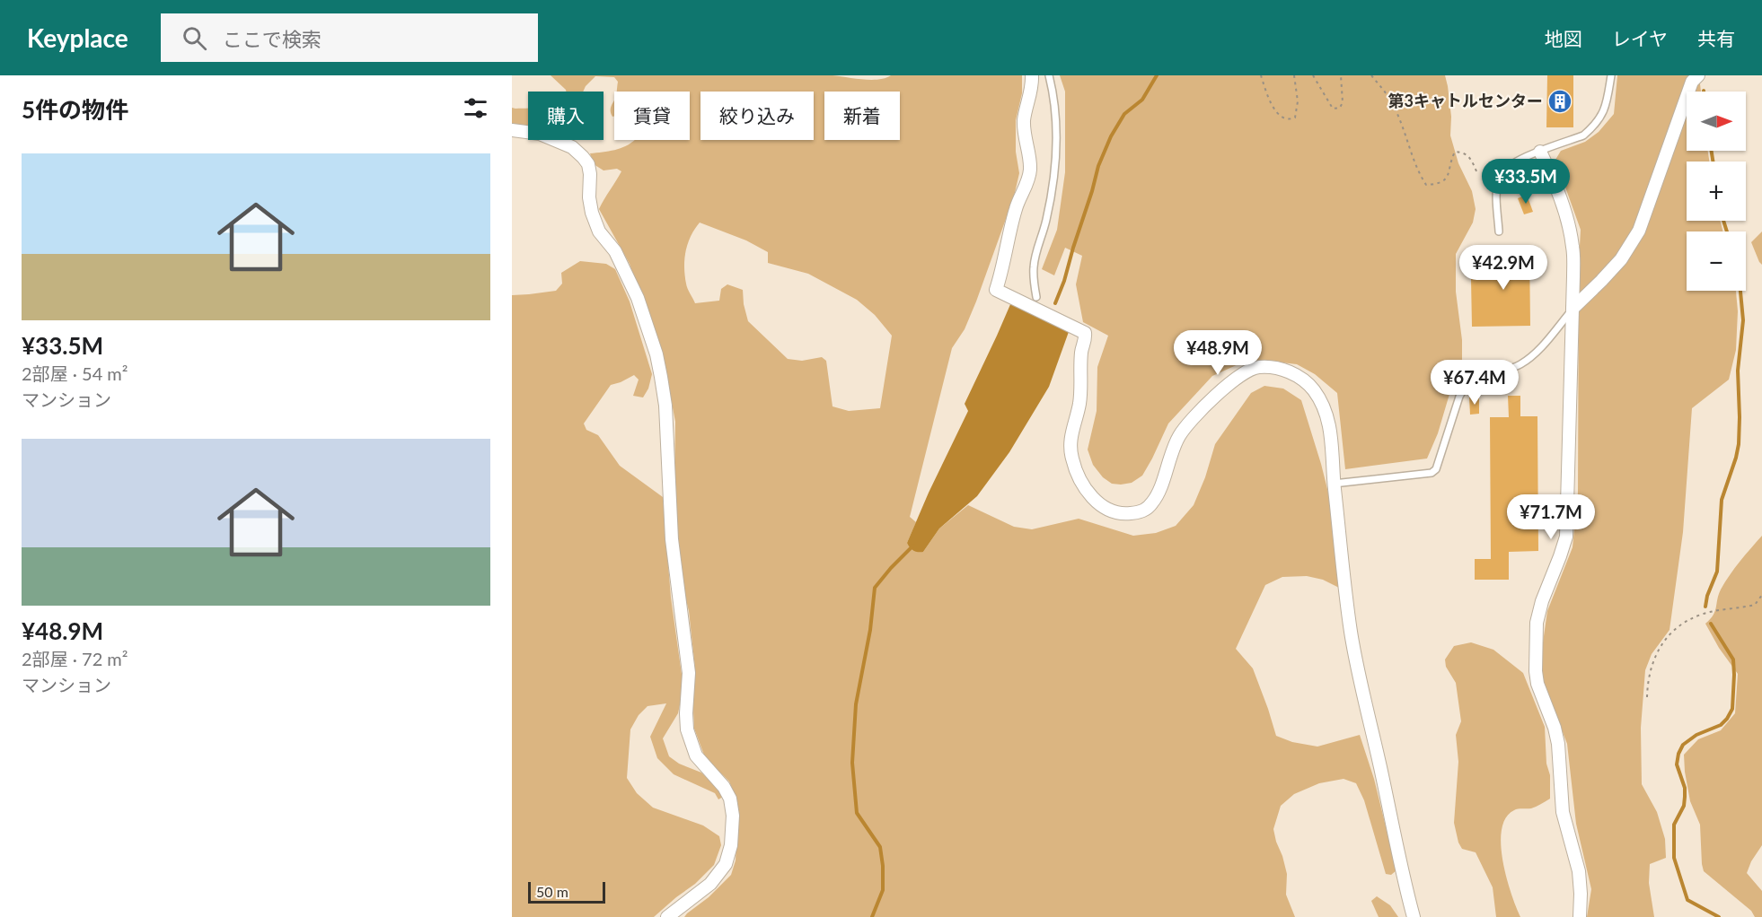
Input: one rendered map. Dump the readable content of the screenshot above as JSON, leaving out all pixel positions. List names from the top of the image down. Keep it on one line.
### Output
{"places":{"building":["第3キャトルセンター"]},"scale_bar":"50 m","north":"right","page":{"header":"Keyplace","search":"ここで検索","nav":["地図","レイヤ","共有"],"heading":"5件の物件","map_buttons":["+","−"],"chip":["購入","賃貸","絞り込み","新着"],"list":[{"name":"¥33.5M","note":"2部屋 · 54 m² · マンション"},{"name":"¥48.9M","note":"2部屋 · 72 m² · マンション"}],"price":["¥33.5M","¥42.9M","¥48.9M","¥67.4M","¥71.7M"],"scale":"50 m"}}
